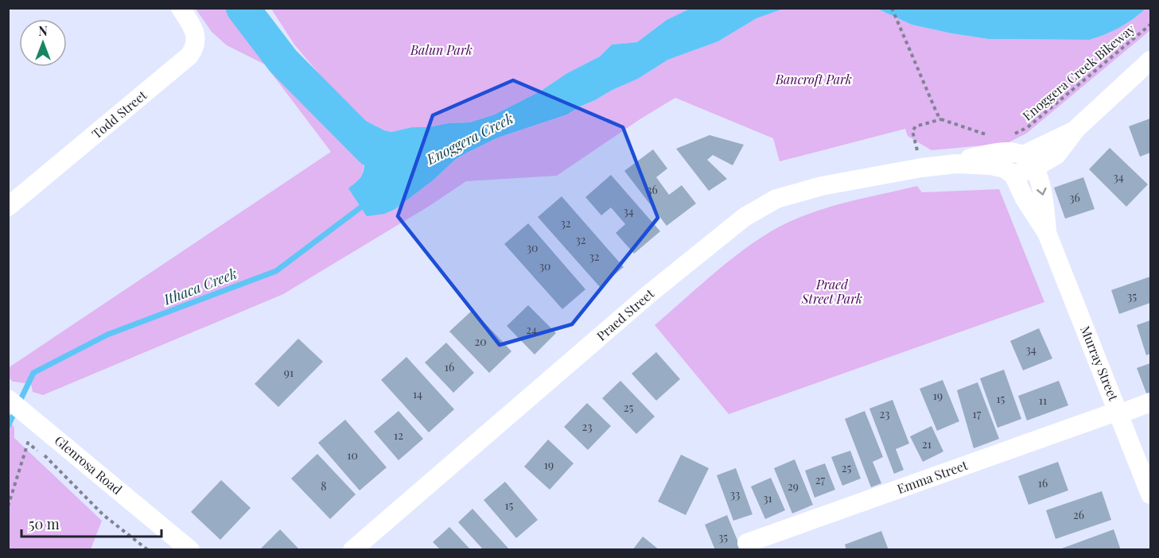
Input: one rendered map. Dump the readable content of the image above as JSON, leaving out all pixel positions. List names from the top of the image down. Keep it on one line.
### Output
{"streets":{"street":["Todd Street","Praed Street","Murray Street","Glenrosa Road","Emma Street"],"path":["Enoggera Creek Bikeway"]},"crossings":[["Praed Street","Murray Street"],["Murray Street","Emma Street"]],"water":["Enoggera Creek","Ithaca Creek"],"parks":["Balun Park","Bancroft Park","Praed Street Park"],"house_numbers":["34","36","36","34","32","32","30","32","30","35","24","20","34","16","91","14","19","15","11","25","23","17","23","12","21","10","19","25","27","16","8","29","33","31","15","26","35"],"scale_bar":"50 m","north":"top"}
